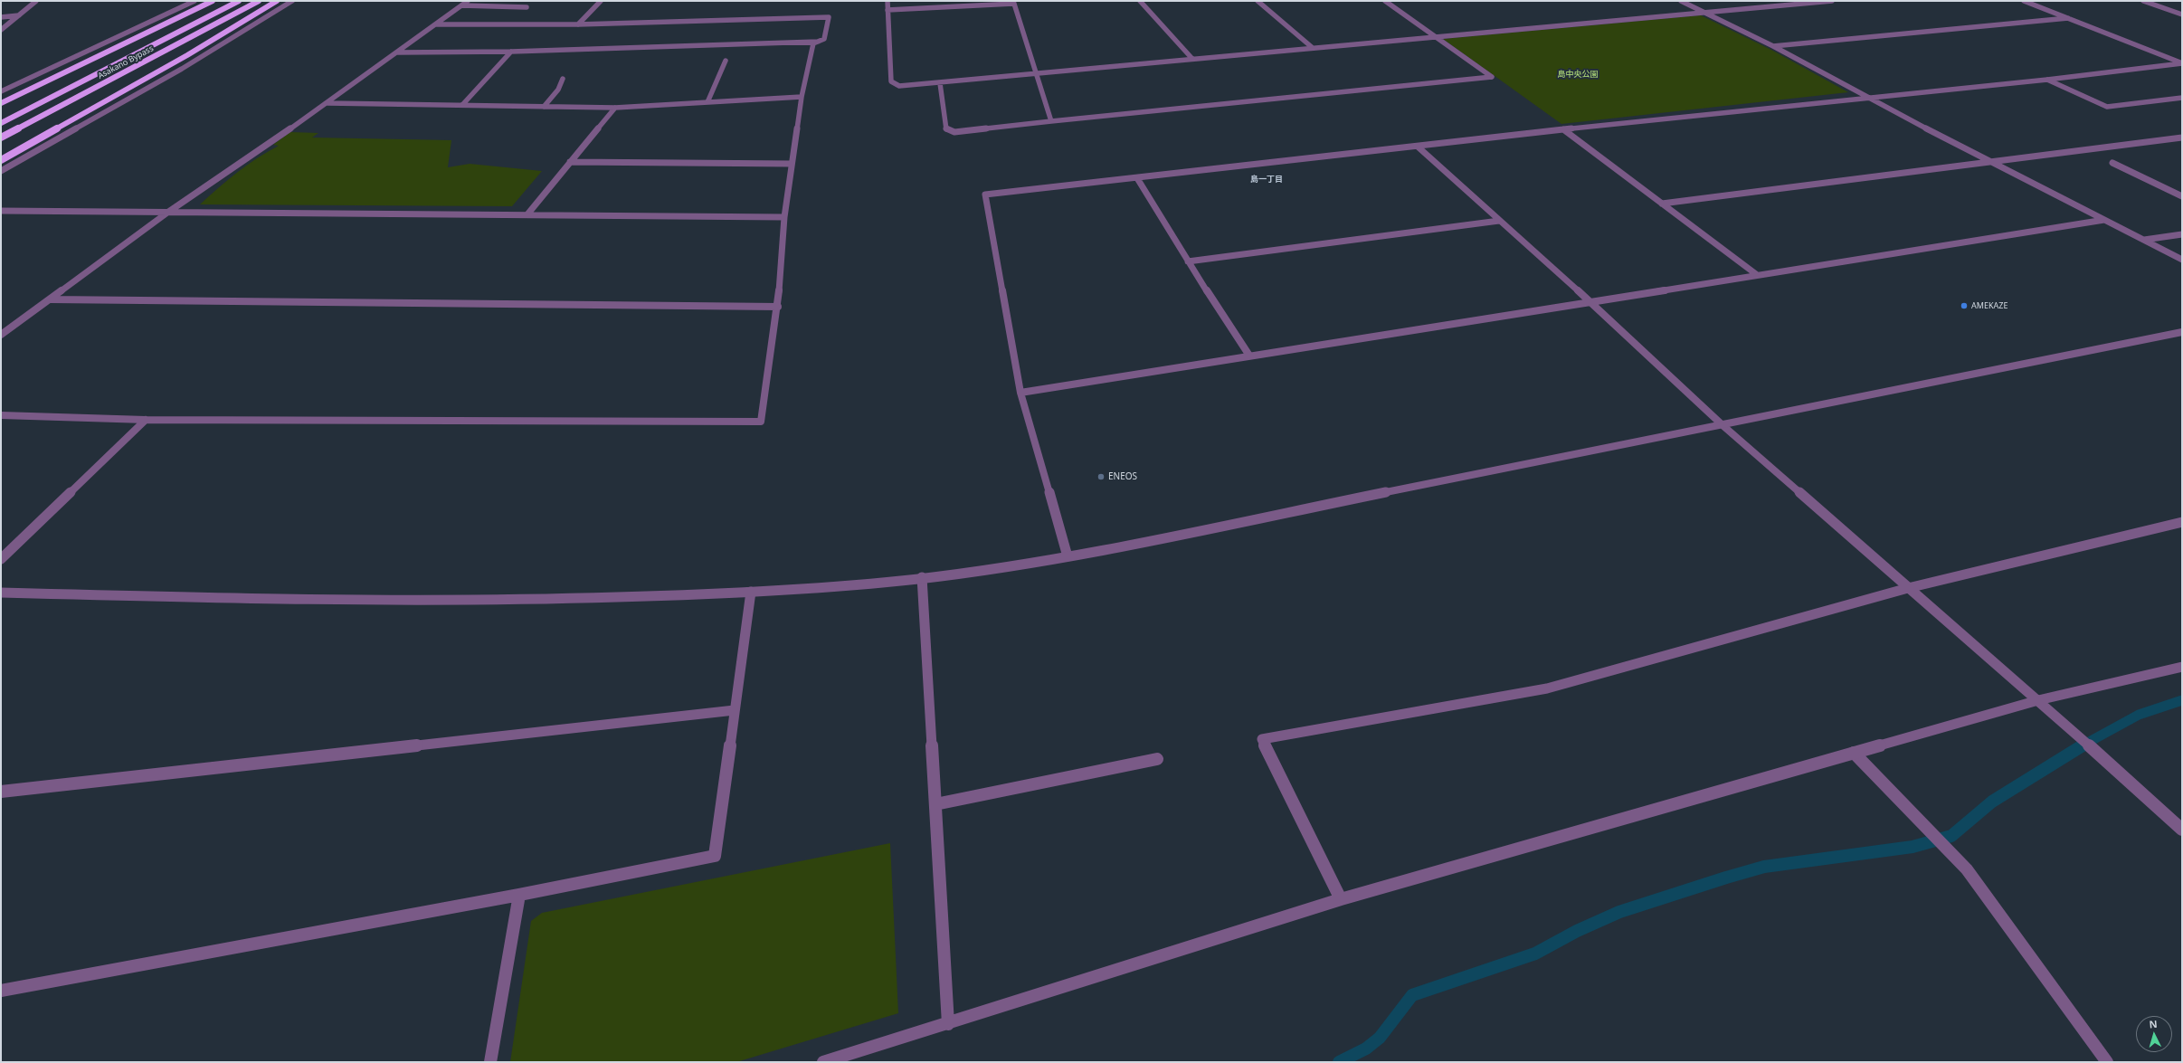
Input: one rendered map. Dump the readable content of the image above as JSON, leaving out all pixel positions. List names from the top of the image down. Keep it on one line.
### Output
{"streets":{"highway":["Asakano Bypass"]},"districts":["島一丁目"],"parks":["島中央公園"],"places":["AMEKAZE","ENEOS"],"north":"top"}
